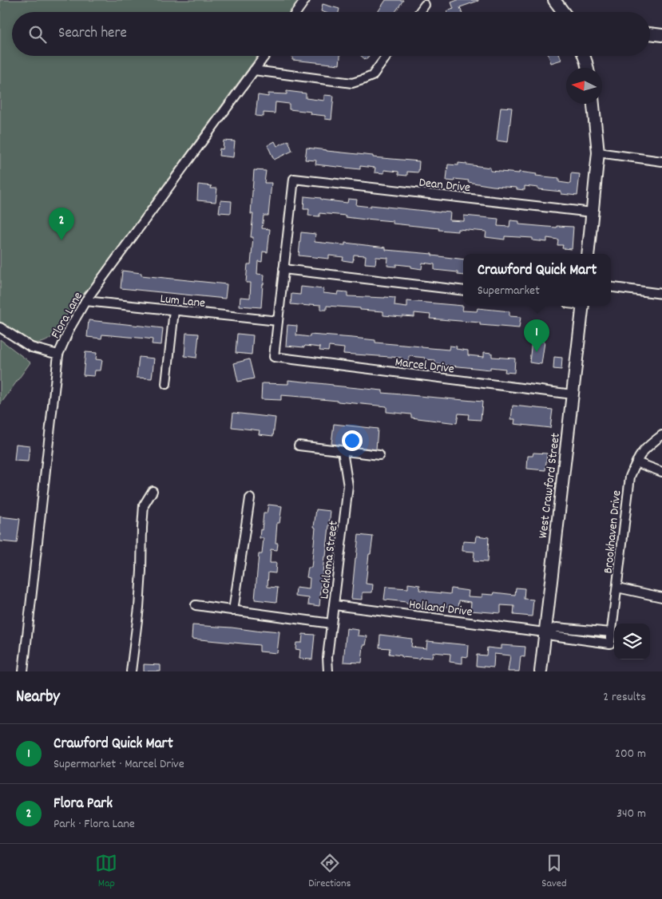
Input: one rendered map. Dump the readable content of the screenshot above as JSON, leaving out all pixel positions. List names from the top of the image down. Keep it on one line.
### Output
{"streets":{"street":["Dean Drive","Lum Lane","Flora Lane","Marcel Drive","West Crawford Street","Brookhaven Drive","Lockloma Street","Holland Drive"]},"crossings":[["Lum Lane","Flora Lane"],["Lum Lane","Marcel Drive"],["Marcel Drive","West Crawford Street"],["West Crawford Street","Holland Drive"],["Brookhaven Drive","Holland Drive"],["Lockloma Street","Holland Drive"]],"north":"left","page":{"search":"Search here","pins":["2","1"],"popup":["Crawford Quick Mart","Supermarket"],"heading":["Nearby","2 results"],"list":[{"mark":"1","name":"Crawford Quick Mart","note":"Supermarket · Marcel Drive","value":"200 m"},{"mark":"2","name":"Flora Park","note":"Park · Flora Lane","value":"340 m"}],"nav":["Map","Directions","Saved"]}}
